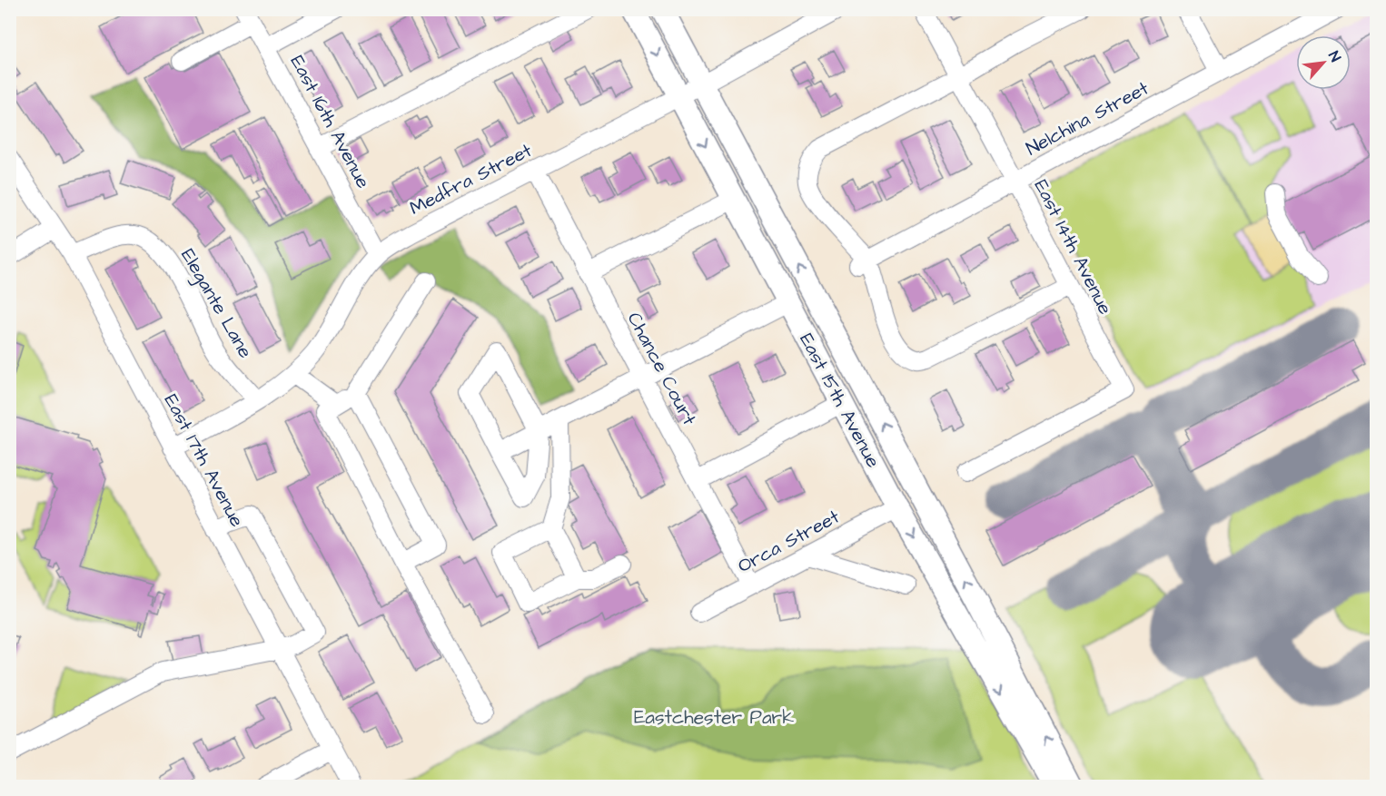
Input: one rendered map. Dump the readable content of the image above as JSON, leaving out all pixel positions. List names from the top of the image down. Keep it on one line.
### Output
{"streets":{"main road":["East 15th Avenue"],"street":["Nelchina Street","East 16th Avenue","Medfra Street","East 14th Avenue","Elegante Lane","Chance Court","East 17th Avenue","Orca Street"]},"crossings":[["Nelchina Street","East 14th Avenue"],["East 16th Avenue","Medfra Street"],["Medfra Street","Elegante Lane"],["Medfra Street","Chance Court"],["Medfra Street","East 15th Avenue"],["Medfra Street","East 17th Avenue"],["Elegante Lane","East 17th Avenue"],["Chance Court","Orca Street"],["East 15th Avenue","Orca Street"]],"parks":["Eastchester Park"],"north":"top right"}
